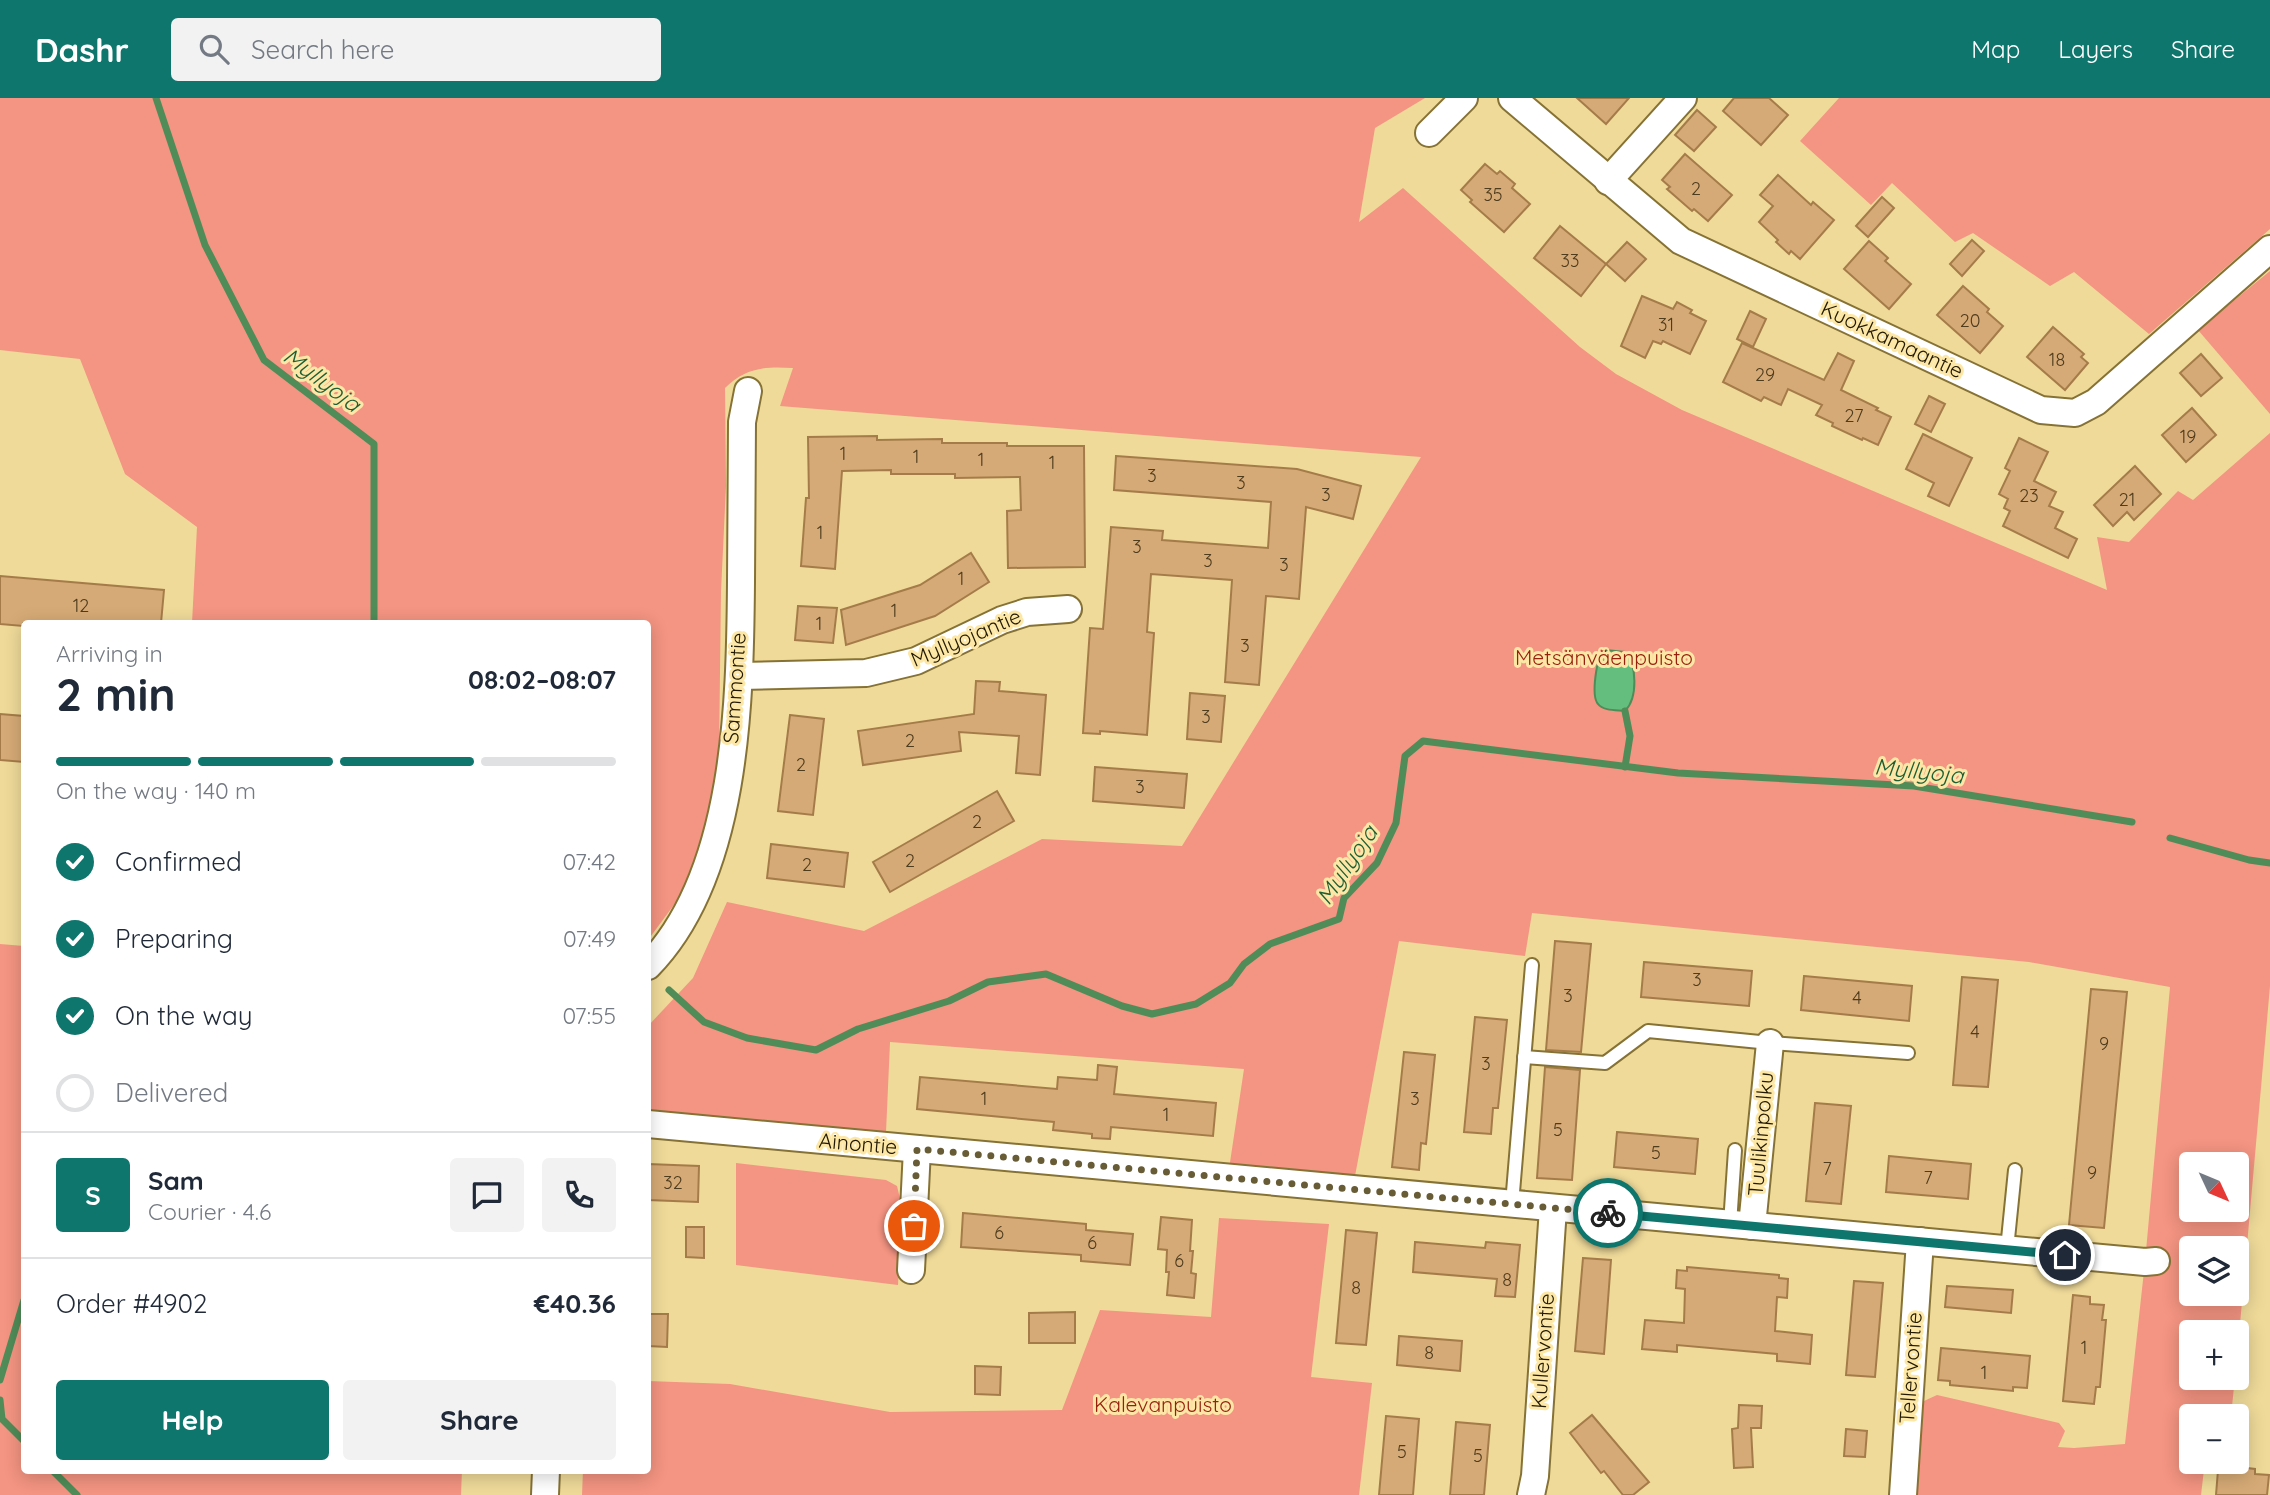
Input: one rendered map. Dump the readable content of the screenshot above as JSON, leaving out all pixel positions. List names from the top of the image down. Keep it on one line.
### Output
{"streets":{"street":["Kuokkamaantie","Myllyojantie","Sammontie","Tuulikinpolku","Ainontie","Kullervontie","Tellervontie"]},"crossings":[["Myllyojantie","Sammontie"],["Tuulikinpolku","Ainontie"],["Ainontie","Kullervontie"],["Ainontie","Tellervontie"]],"water":["Myllyoja"],"parks":["Metsänväenpuisto","Kalevanpuisto"],"house_numbers":["2","35","33","20","31","18","29","27","19","1","1","1","1","3","3","3","23","21","1","3","3","3","1","12","1","1","3","3","2","2","3","2","2","2","3","3","4","4","9","3","1","3","1","5","5","7","9","7","32","6","6","6","8","8","1","8","1","5","5"],"north":"bottom right","page":{"header":"Dashr","search":"Search here","nav":["Map","Layers","Share"],"heading":["2 min","Arriving in","08:02–08:07"],"panel":["Sam","Courier · 4.6","Order #4902","€40.36"],"bar":"On the way · 140 m","list":[["Confirmed","07:42"],["Preparing","07:49"],["On the way","07:55"],"Delivered"],"map_buttons":["+","−"],"round":"S","buttons":["Help","Share"]}}
